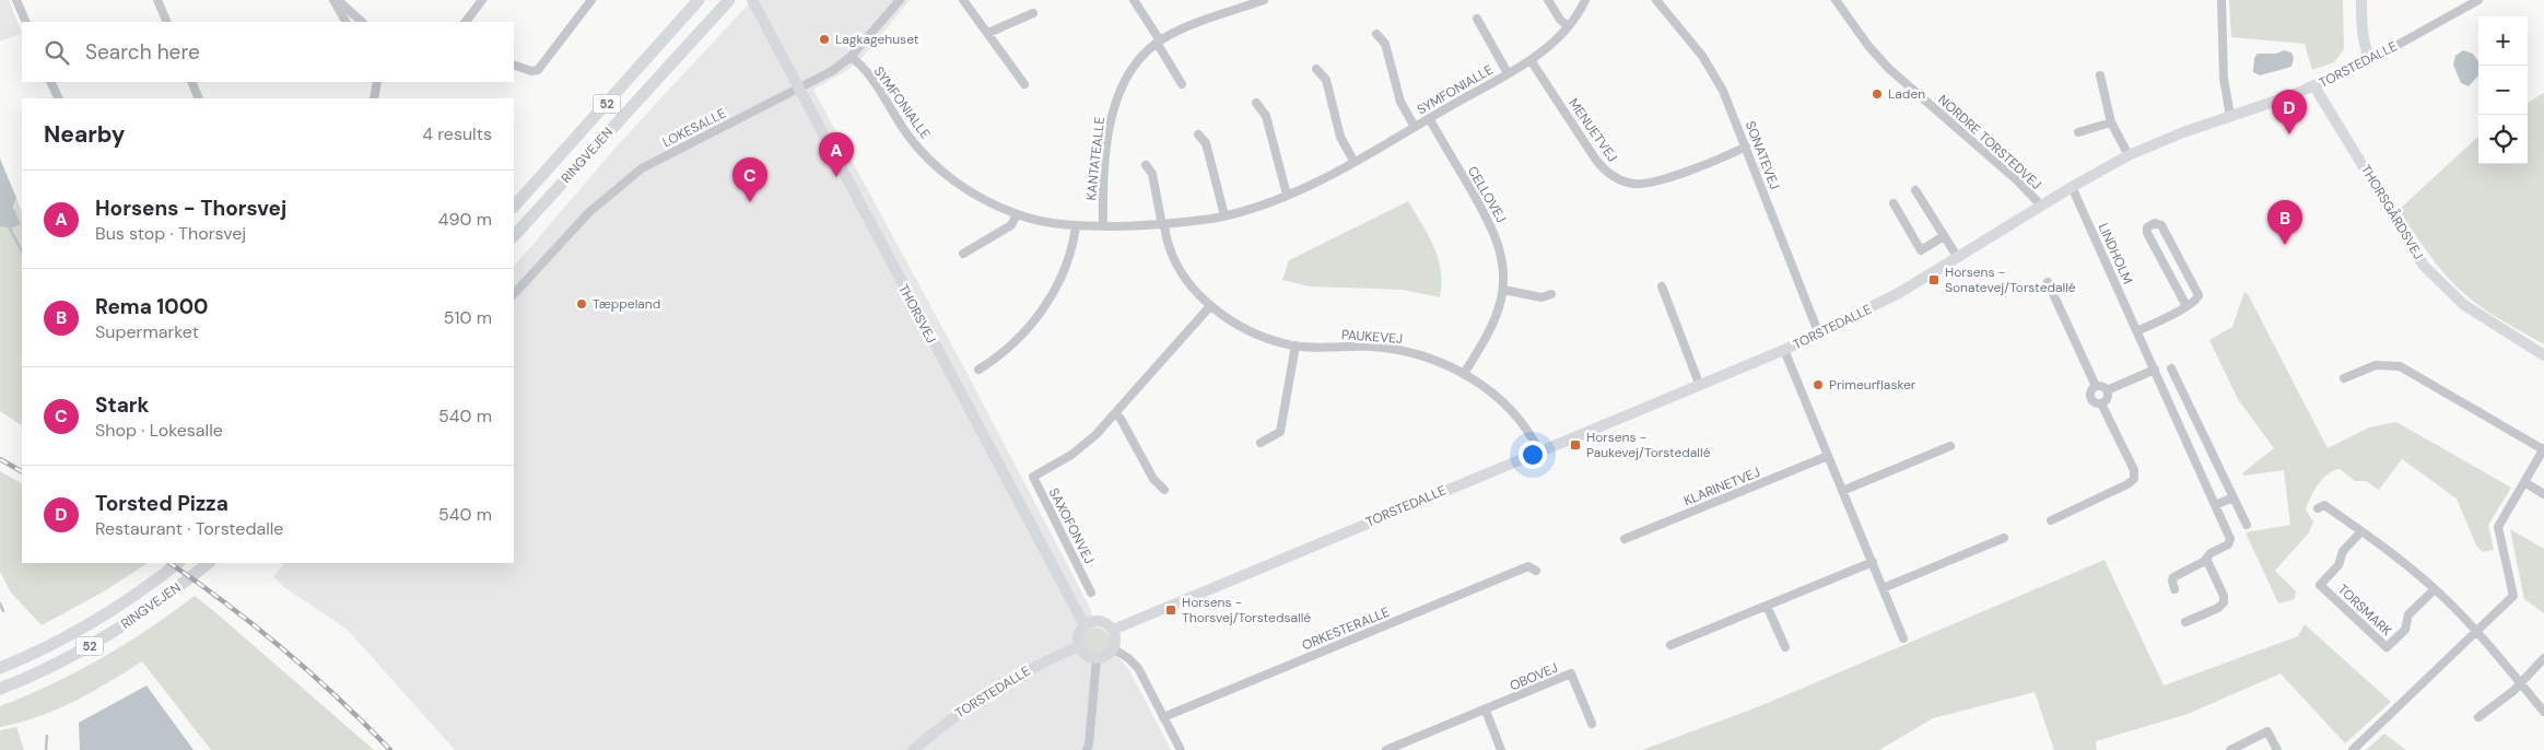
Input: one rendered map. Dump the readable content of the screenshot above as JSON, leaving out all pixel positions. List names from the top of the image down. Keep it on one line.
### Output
{"streets":{"main road":["52","RINGVEJEN"],"street":["TORSTEDALLE","SYMFONIALLE","LOKESALLE","MENUETVEJ","NORDRE TORSTEDVEJ","SONATEVEJ","KANTATEALLE","CELLOVEJ","THORSGÅRDSVEJ","LINDHOLM","THORSVEJ","PAUKEVEJ","KLARINETVEJ","SAXOFONVEJ","TORSMARK","ORKESTERALLE","OBOVEJ"]},"crossings":[["TORSTEDALLE","NORDRE TORSTEDVEJ"],["TORSTEDALLE","SONATEVEJ"],["TORSTEDALLE","THORSGÅRDSVEJ"],["TORSTEDALLE","LINDHOLM"],["TORSTEDALLE","THORSVEJ"],["TORSTEDALLE","PAUKEVEJ"],["SYMFONIALLE","LOKESALLE"],["SYMFONIALLE","MENUETVEJ"],["SYMFONIALLE","KANTATEALLE"],["SYMFONIALLE","CELLOVEJ"],["SYMFONIALLE","PAUKEVEJ"],["LOKESALLE","THORSVEJ"],["MENUETVEJ","SONATEVEJ"],["CELLOVEJ","PAUKEVEJ"],["PAUKEVEJ","SAXOFONVEJ"]],"places":{"other":["Lagkagehuset","Laden","Tæppeland","Primeurflasker"],"transit":["Horsens - Sonatevej/Torstedallé","Horsens - Paukevej/Torstedallé","Horsens - Thorsvej/Torstedsallé"]},"page":{"map_buttons":["+","−"],"search":"Search here","pins":["D","A","C","B"],"heading":["Nearby","4 results"],"list":[{"mark":"A","name":"Horsens - Thorsvej","note":"Bus stop · Thorsvej","value":"490 m"},{"mark":"B","name":"Rema 1000","note":"Supermarket","value":"510 m"},{"mark":"C","name":"Stark","note":"Shop · Lokesalle","value":"540 m"},{"mark":"D","name":"Torsted Pizza","note":"Restaurant · Torstedalle","value":"540 m"}]}}
